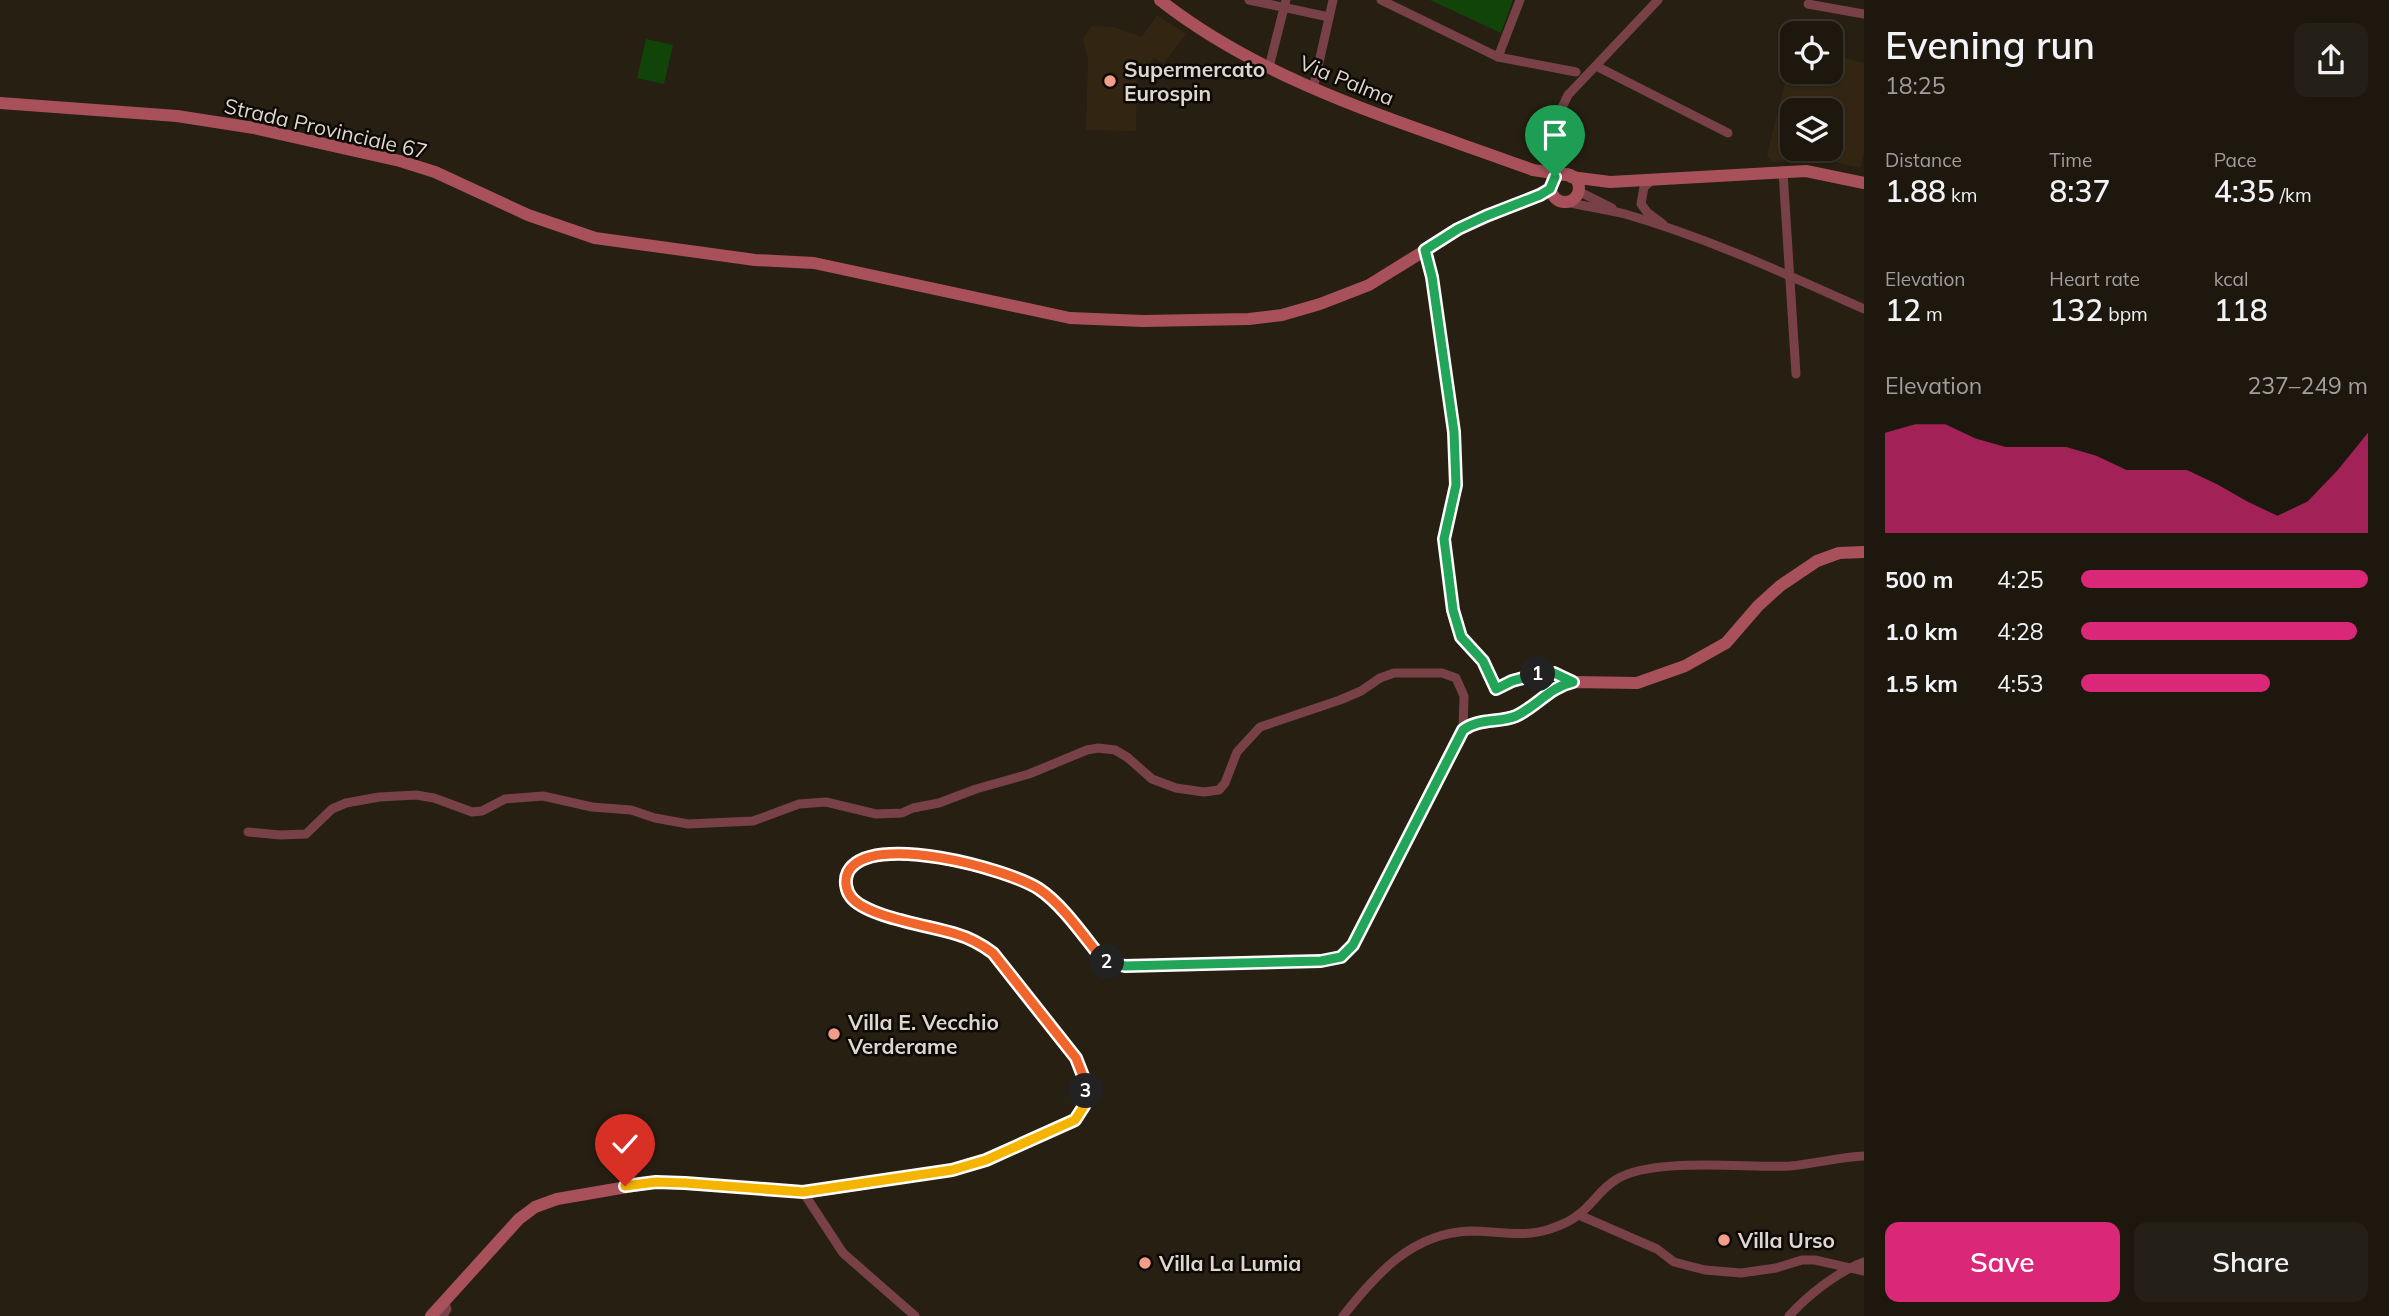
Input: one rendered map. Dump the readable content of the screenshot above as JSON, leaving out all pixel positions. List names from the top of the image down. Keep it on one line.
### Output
{"streets":{"street":["Via Palma","Strada Provinciale 67"]},"places":["Supermercato Eurospin","Villa E. Vecchio Verderame","Villa Urso","Villa La Lumia"],"page":{"heading":["Evening run","18:25"],"stats":[["Distance","1.88 km"],["Time","8:37"],["Pace","4:35 /km"],["Elevation","12 m"],["Heart rate","132 bpm"],["kcal","118"]],"chart":["Elevation","237–249 m"],"list":[{"name":"500 m","note":"4:25"},{"name":"1.0 km","note":"4:28"},{"name":"1.5 km","note":"4:53"}],"pins":["1","2","3"],"buttons":["Save","Share"]}}
